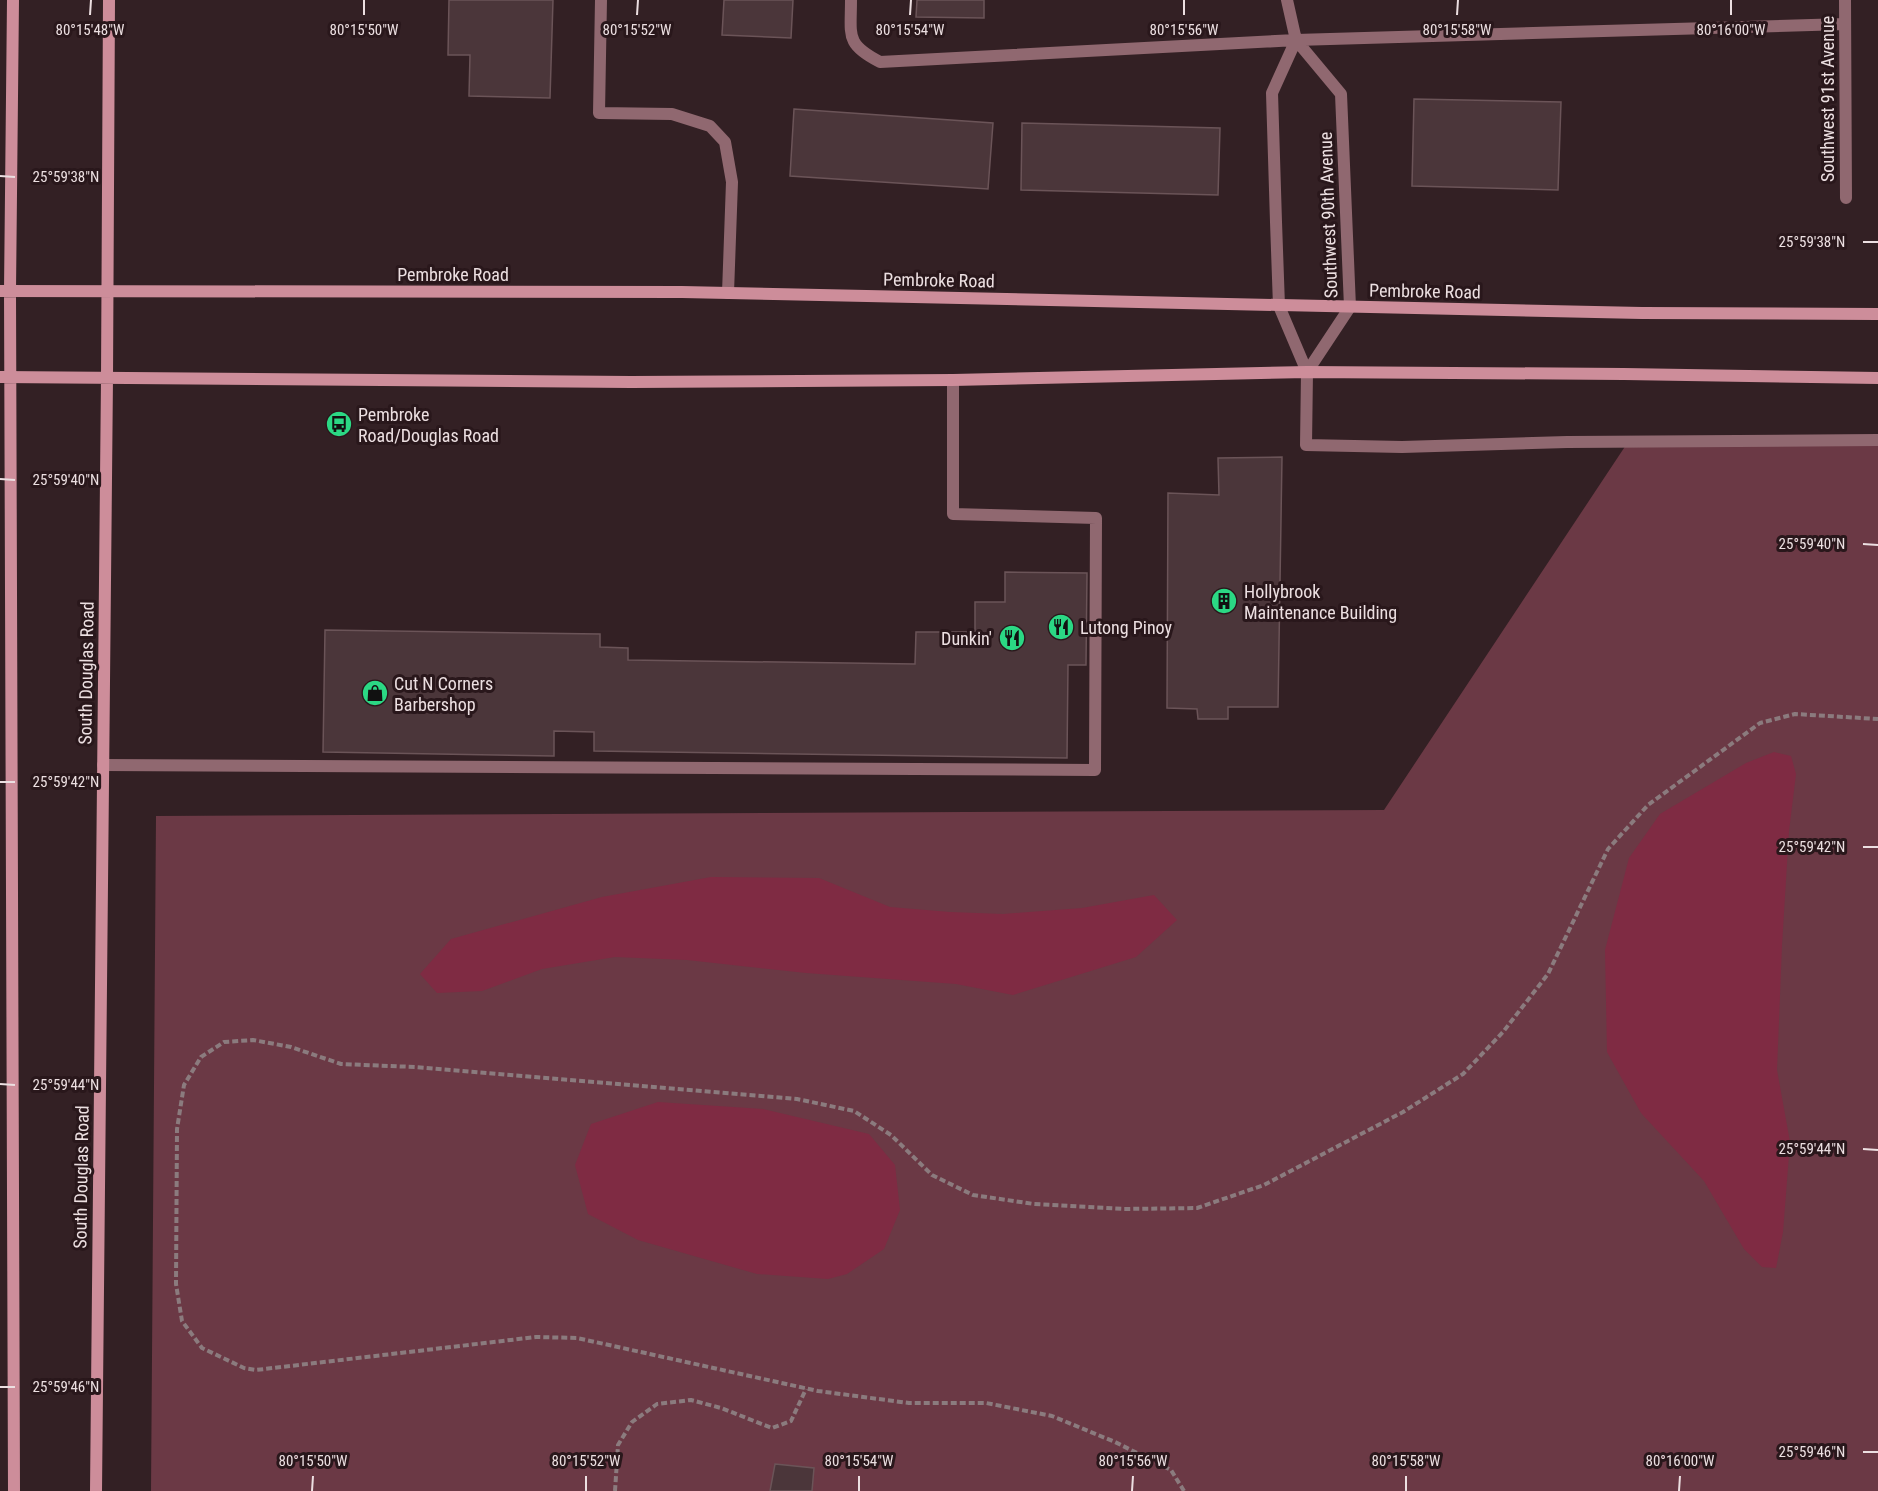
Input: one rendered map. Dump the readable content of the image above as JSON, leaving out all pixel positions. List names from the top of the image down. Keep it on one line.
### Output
{"streets":{"main road":["Pembroke Road","South Douglas Road"],"street":["Southwest 91st Avenue","Southwest 90th Avenue"]},"crossings":[["Southwest 90th Avenue","Pembroke Road"],["Pembroke Road","South Douglas Road"]],"places":{"bus stop":["Pembroke Road/Douglas Road"],"building":["Hollybrook Maintenance Building"],"restaurant":["Lutong Pinoy","Dunkin'"],"shop":["Cut N Corners Barbershop"]},"coordinates":["80°15'48\"W","80°15'50\"W","80°15'52\"W","80°15'54\"W","80°15'56\"W","80°15'58\"W","80°16'00\"W","25°59'38\"N","25°59'40\"N","25°59'42\"N","25°59'44\"N","25°59'46\"N"]}
